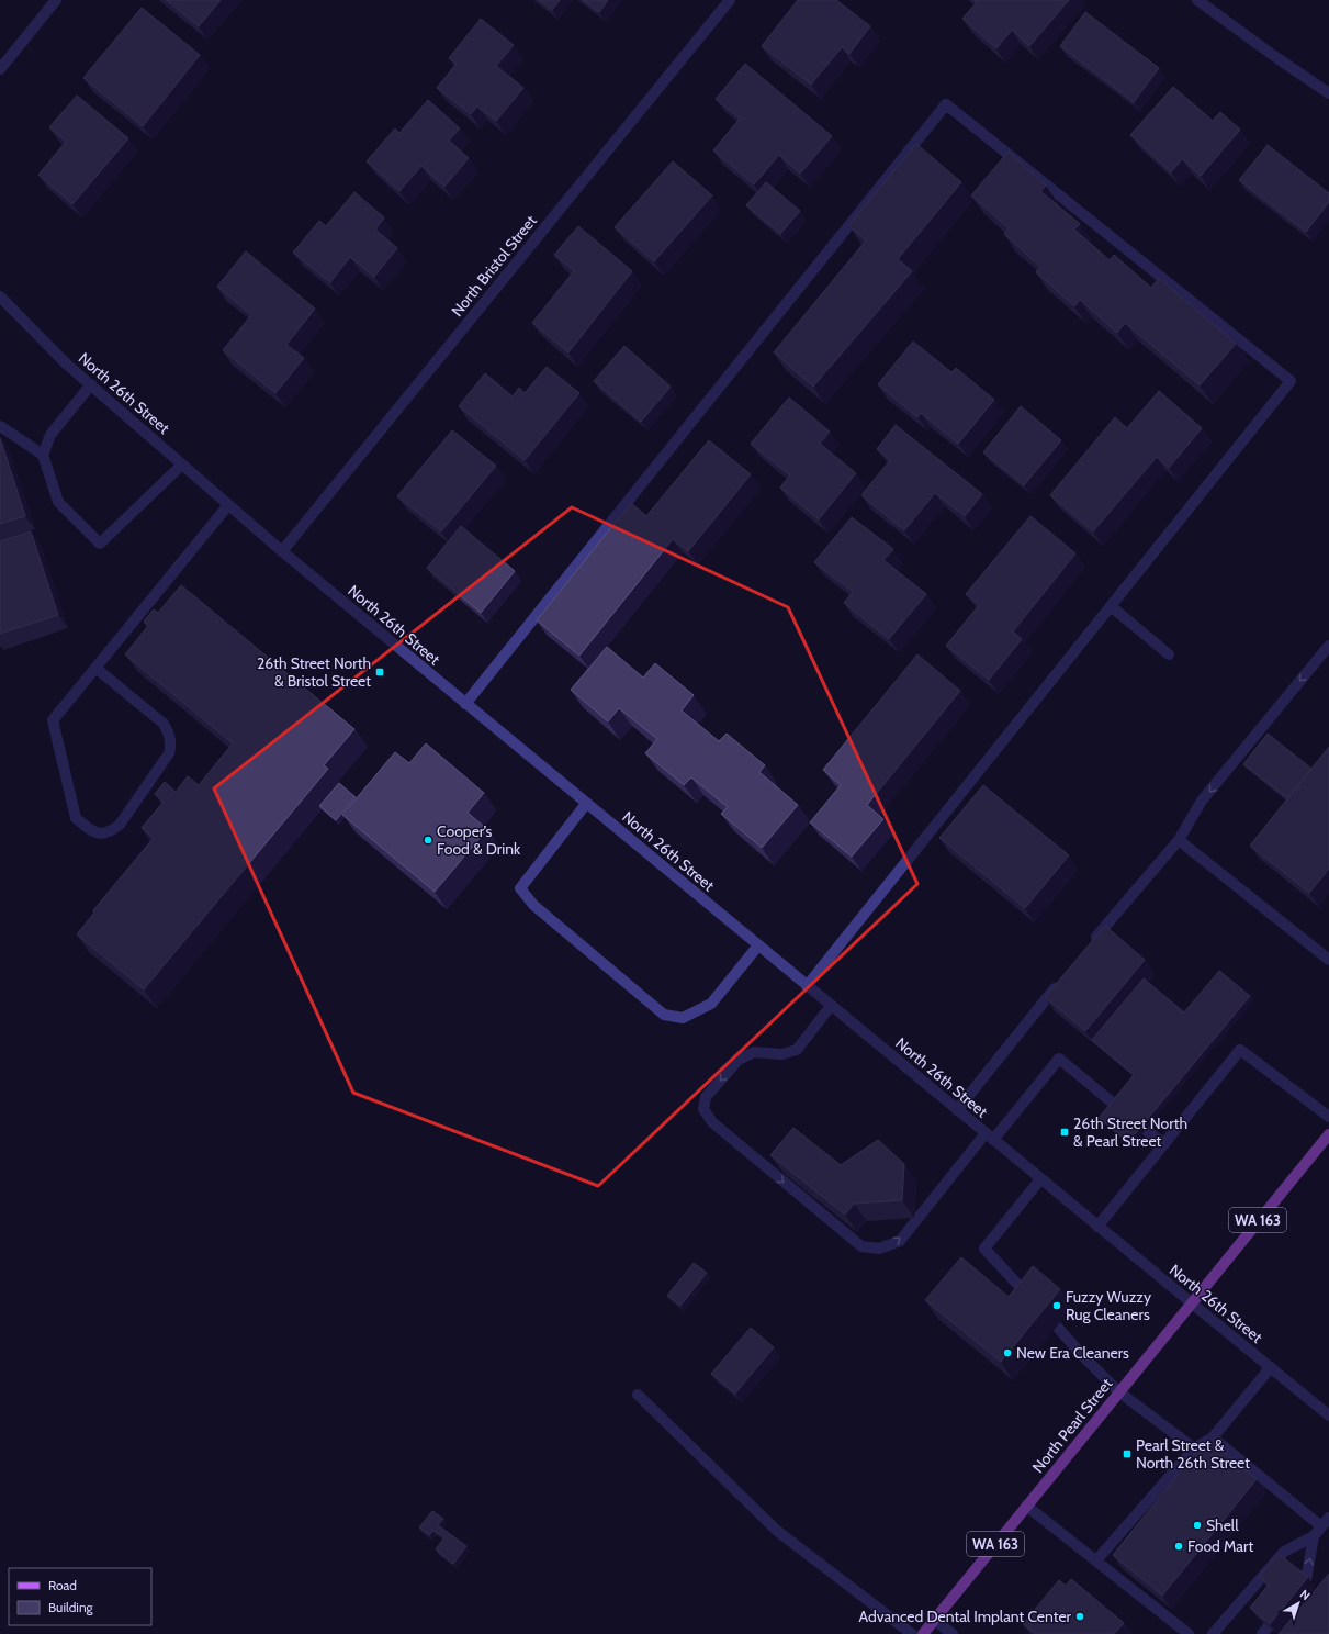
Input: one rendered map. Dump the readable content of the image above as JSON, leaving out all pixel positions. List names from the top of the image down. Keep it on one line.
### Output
{"streets":{"main road":["WA 163","North Pearl Street"],"street":["North Bristol Street","North 26th Street"]},"crossings":[["North Bristol Street","North 26th Street"],["North 26th Street","North Pearl Street"]],"places":{"transit":["26th Street North & Bristol Street","26th Street North & Pearl Street","Pearl Street & North 26th Street"],"other":["Cooper’s Food & Drink","Fuzzy Wuzzy Rug Cleaners","New Era Cleaners","Shell","Food Mart","Advanced Dental Implant Center"]},"legend":["Road","Building"],"north":"top right"}
